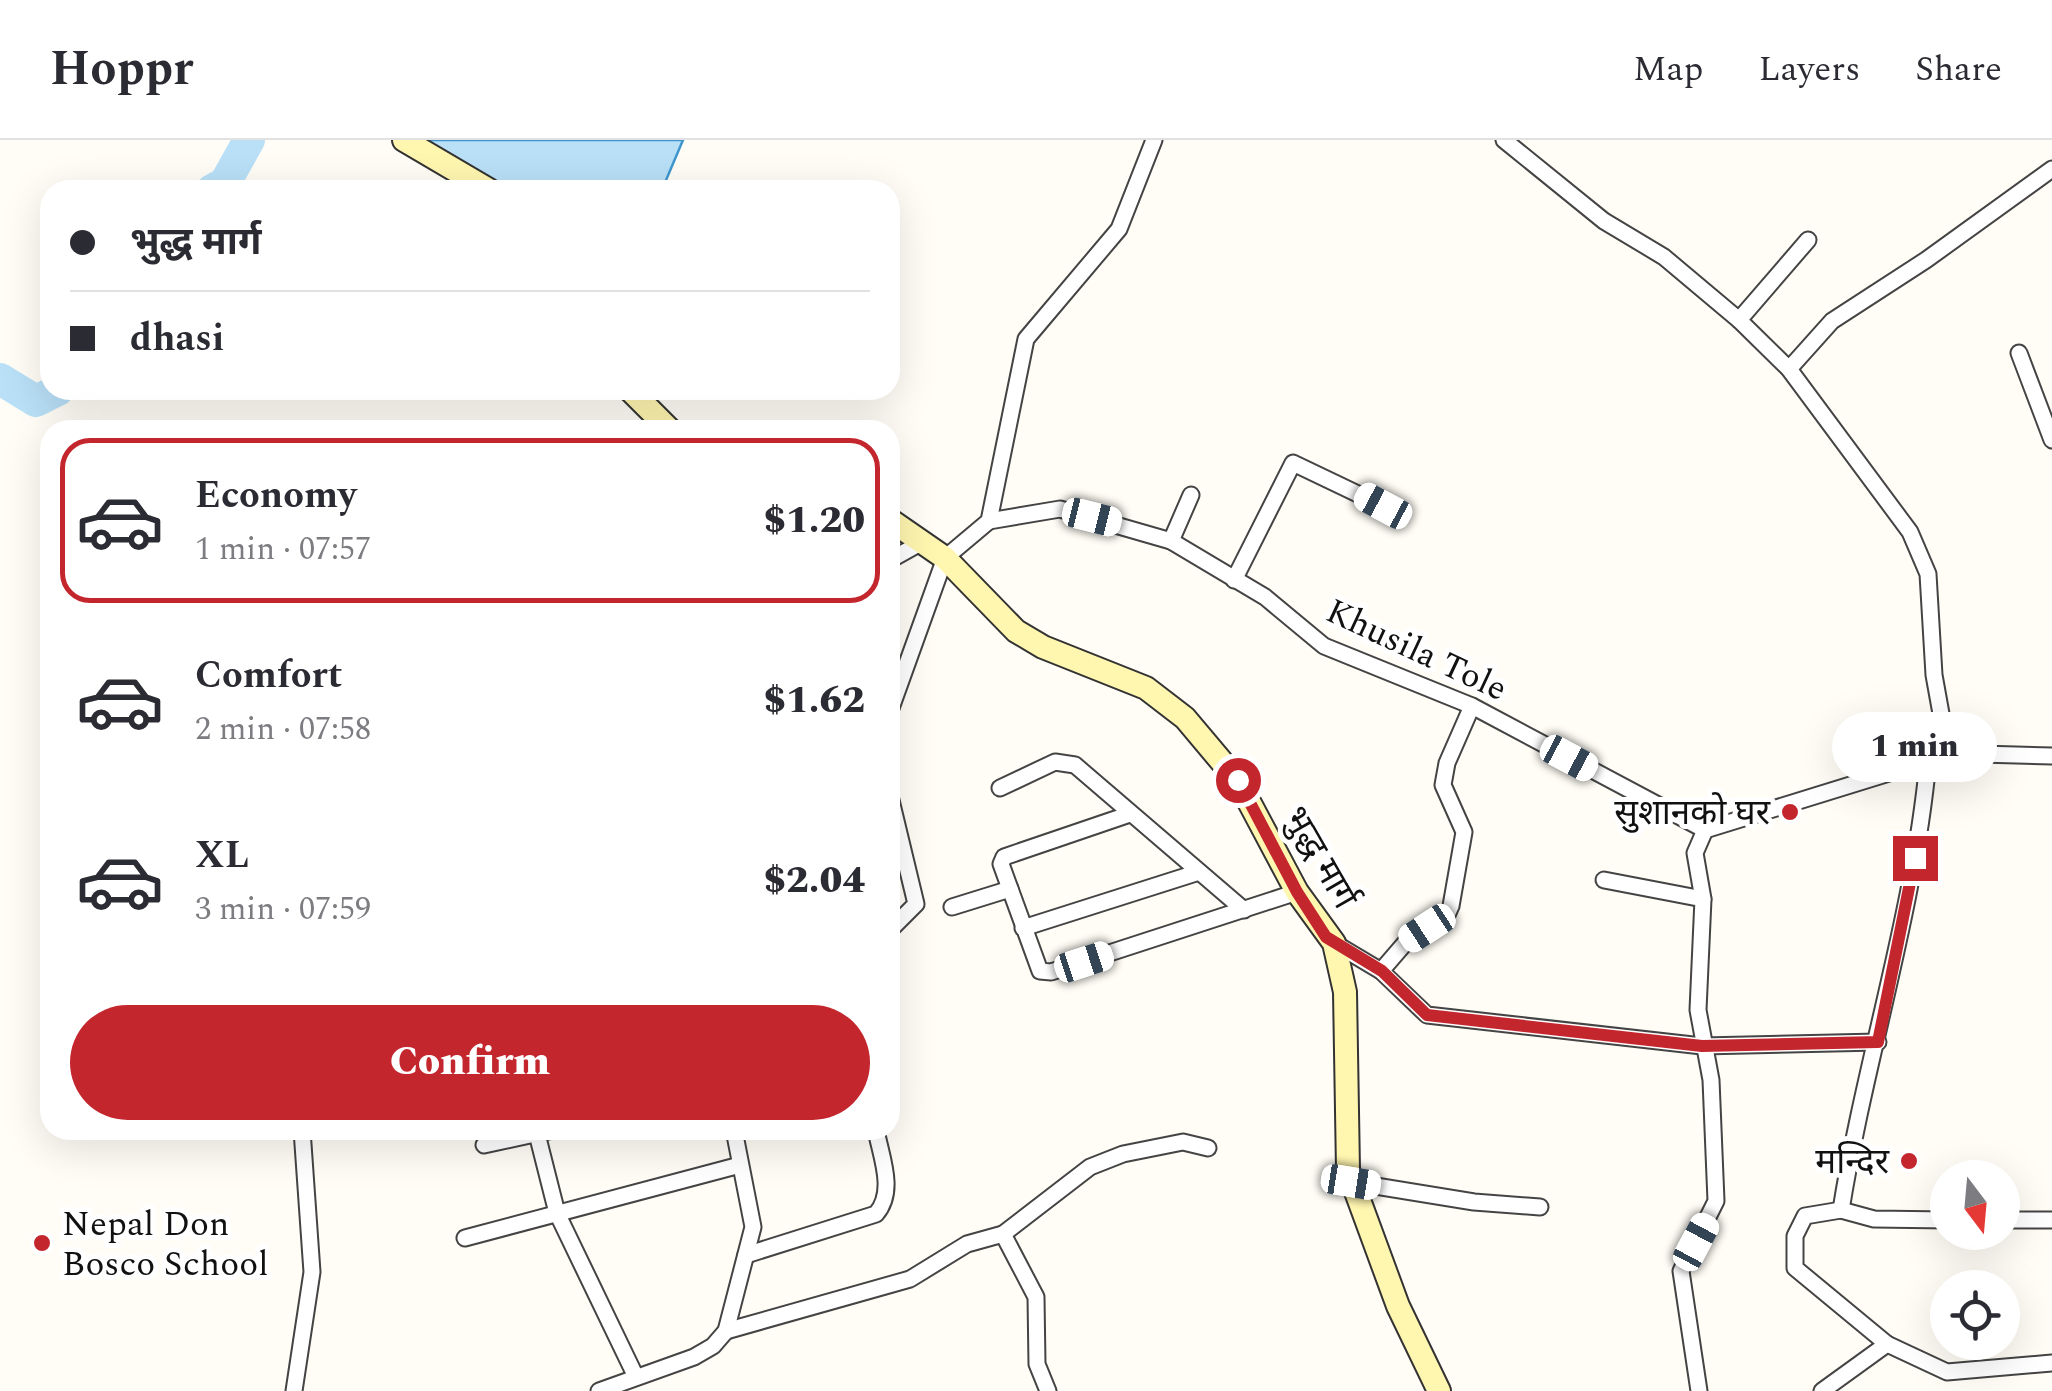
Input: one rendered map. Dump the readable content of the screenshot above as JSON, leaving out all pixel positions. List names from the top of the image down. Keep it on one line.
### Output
{"streets":{"street":["Khusila Tole","भुद्ध मार्ग"]},"places":["सुशानको घर","मन्दिर","Nepal Don Bosco School"],"north":"bottom","page":{"header":"Hoppr","nav":["Map","Layers","Share"],"banner":["भुद्ध मार्ग","dhasi"],"list":[{"name":"Economy","note":"1 min · 07:57","value":"$1.20"},{"name":"Comfort","note":"2 min · 07:58","value":"$1.62"},{"name":"XL","note":"3 min · 07:59","value":"$2.04"}],"bubble":"1 min","buttons":"Confirm"}}
